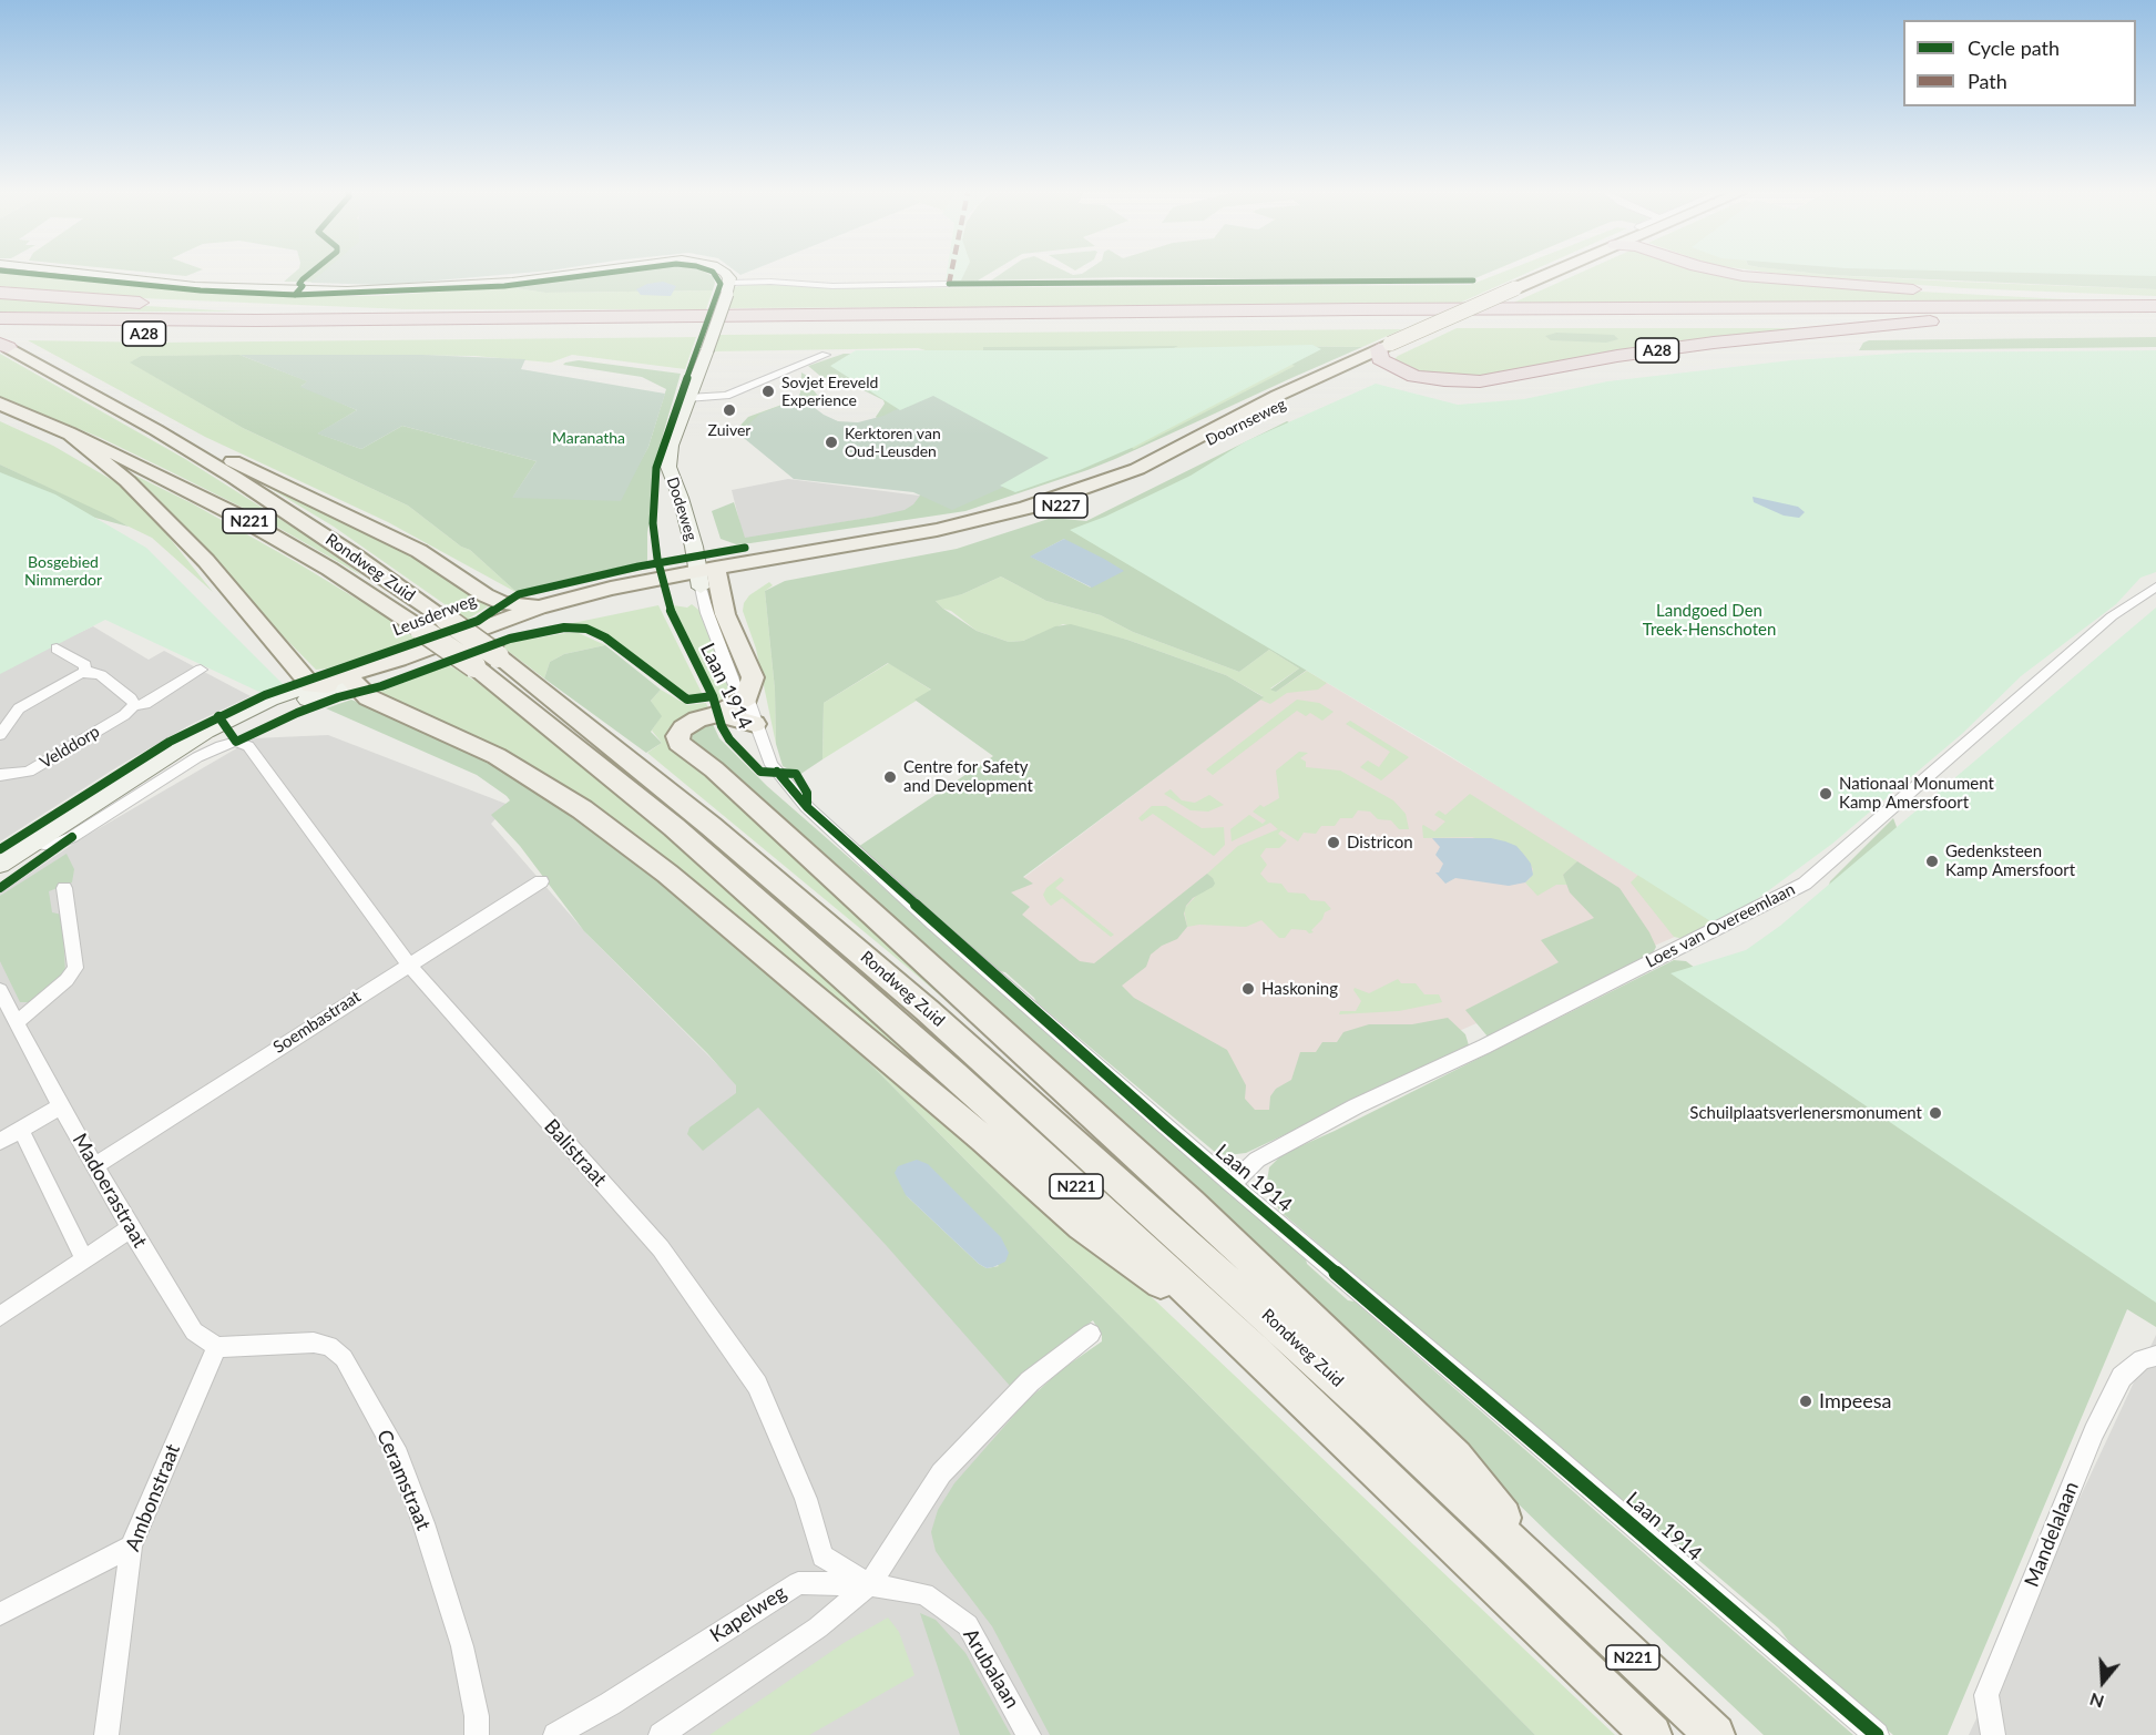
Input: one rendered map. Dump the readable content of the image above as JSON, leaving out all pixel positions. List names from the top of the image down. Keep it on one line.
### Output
{"streets":{"highway":["A28"],"main road":["Doornseweg","N227","N221","Rondweg Zuid","Leusderweg","Laan 1914"],"street":["Dodeweg","Velddorp","Loes van Overeemlaan","Soembastraat","Balistraat","Madoerastraat","Ceramstraat","Ambonstraat","Mandelalaan","Kapelweg","Arubalaan"]},"crossings":[["A28","Doornseweg"],["A28","Rondweg Zuid"],["Doornseweg","Dodeweg"],["Doornseweg","Leusderweg"],["Doornseweg","Laan 1914"],["Dodeweg","Leusderweg"],["Dodeweg","Laan 1914"],["N221","Rondweg Zuid"],["N221","Leusderweg"],["N221","Laan 1914"],["Leusderweg","Laan 1914"],["Leusderweg","Balistraat"],["Laan 1914","Loes van Overeemlaan"],["Soembastraat","Balistraat"],["Soembastraat","Madoerastraat"],["Balistraat","Kapelweg"],["Balistraat","Arubalaan"],["Madoerastraat","Ceramstraat"],["Madoerastraat","Ambonstraat"],["Ceramstraat","Ambonstraat"],["Kapelweg","Arubalaan"]],"parks":["Maranatha","Bosgebied Nimmerdor","Landgoed Den Treek-Henschoten"],"places":["Sovjet Ereveld Experience","Zuiver","Kerktoren van Oud-Leusden","Centre for Safety and Development","Nationaal Monument Kamp Amersfoort","Districon","Gedenksteen Kamp Amersfoort","Haskoning","Schuilplaatsverlenersmonument","Impeesa"],"legend":["Cycle path","Path"],"north":"bottom"}
